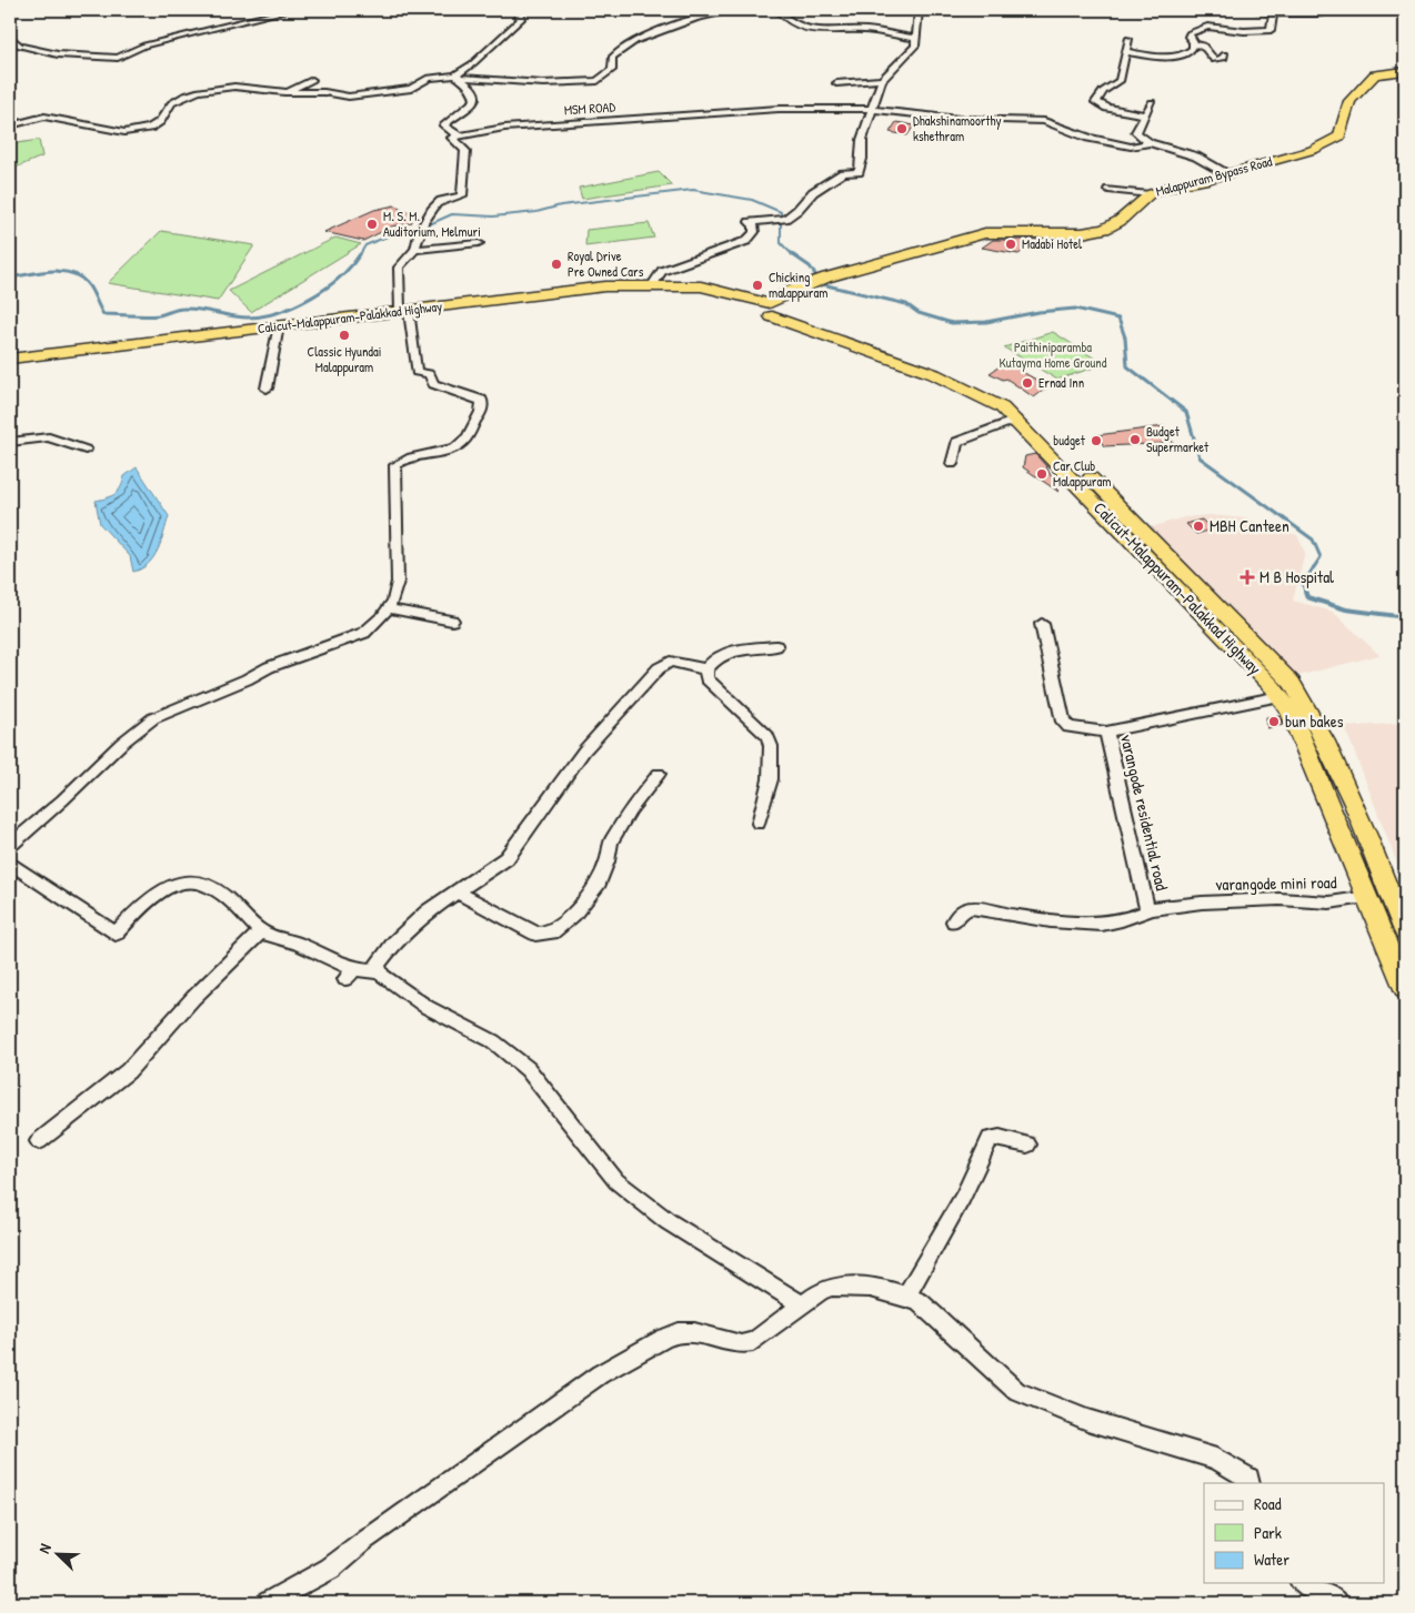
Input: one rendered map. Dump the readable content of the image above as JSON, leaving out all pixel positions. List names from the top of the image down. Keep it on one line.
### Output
{"streets":{"highway":["Malappuram Bypass Road","Calicut-Malappuram-Palakkad Highway"],"street":["MSM ROAD","varangode residential road","varangode mini road"]},"crossings":[["MSM ROAD","Malappuram Bypass Road"],["Malappuram Bypass Road","Calicut-Malappuram-Palakkad Highway"],["Calicut-Malappuram-Palakkad Highway","varangode residential road"],["Calicut-Malappuram-Palakkad Highway","varangode mini road"],["varangode residential road","varangode mini road"]],"parks":["Paithiniparamba Kutayma Home Ground"],"places":{"other":["Dhakshinamoorthy kshethram","M. S. M. Auditorium, Melmuri","Madabi Hotel","Royal Drive Pre Owned Cars","Chicking malappuram","Classic Hyundai Malappuram","Ernad Inn","Budget Supermarket","budget","Car Club Malappuram","MBH Canteen","bun bakes"],"health":["M B Hospital"]},"legend":["Road","Park","Water"],"north":"top left"}
